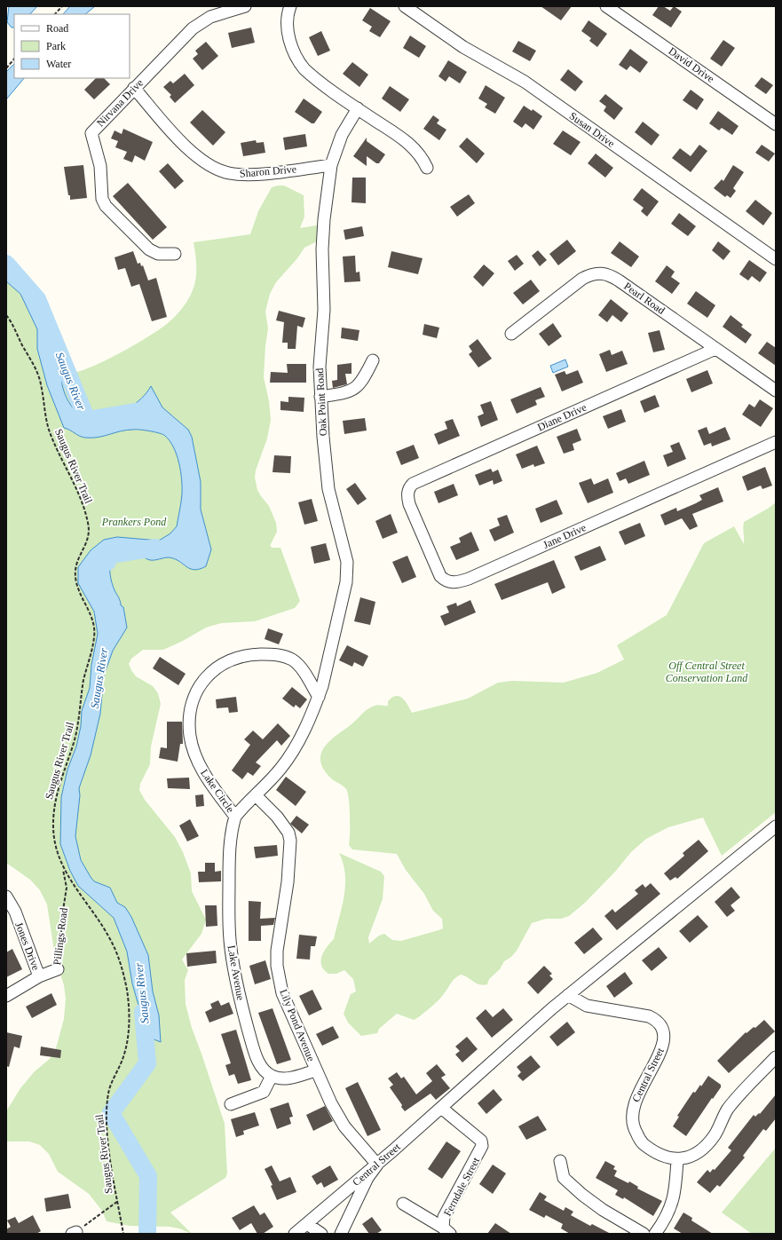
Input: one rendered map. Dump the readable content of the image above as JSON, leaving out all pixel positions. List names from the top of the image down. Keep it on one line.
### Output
{"streets":{"street":["David Drive","Nirvana Drive","Susan Drive","Sharon Drive","Pearl Road","Oak Point Road","Diane Drive","Jane Drive","Lake Circle","Pillings Road","Jones Drive","Lake Avenue","Lily Pond Avenue","Central Street","Ferndale Street"],"path":["Saugus River Trail"]},"crossings":[["Nirvana Drive","Sharon Drive"],["Sharon Drive","Oak Point Road"],["Pearl Road","Diane Drive"],["Oak Point Road","Lake Circle"],["Diane Drive","Jane Drive"],["Saugus River Trail","Pillings Road"],["Lake Circle","Lake Avenue"],["Lake Circle","Lily Pond Avenue"],["Pillings Road","Jones Drive"],["Lily Pond Avenue","Central Street"],["Central Street","Ferndale Street"]],"water":["Saugus River"],"parks":["Prankers Pond","Off Central Street Conservation Land"],"legend":["Road","Park","Water"]}
